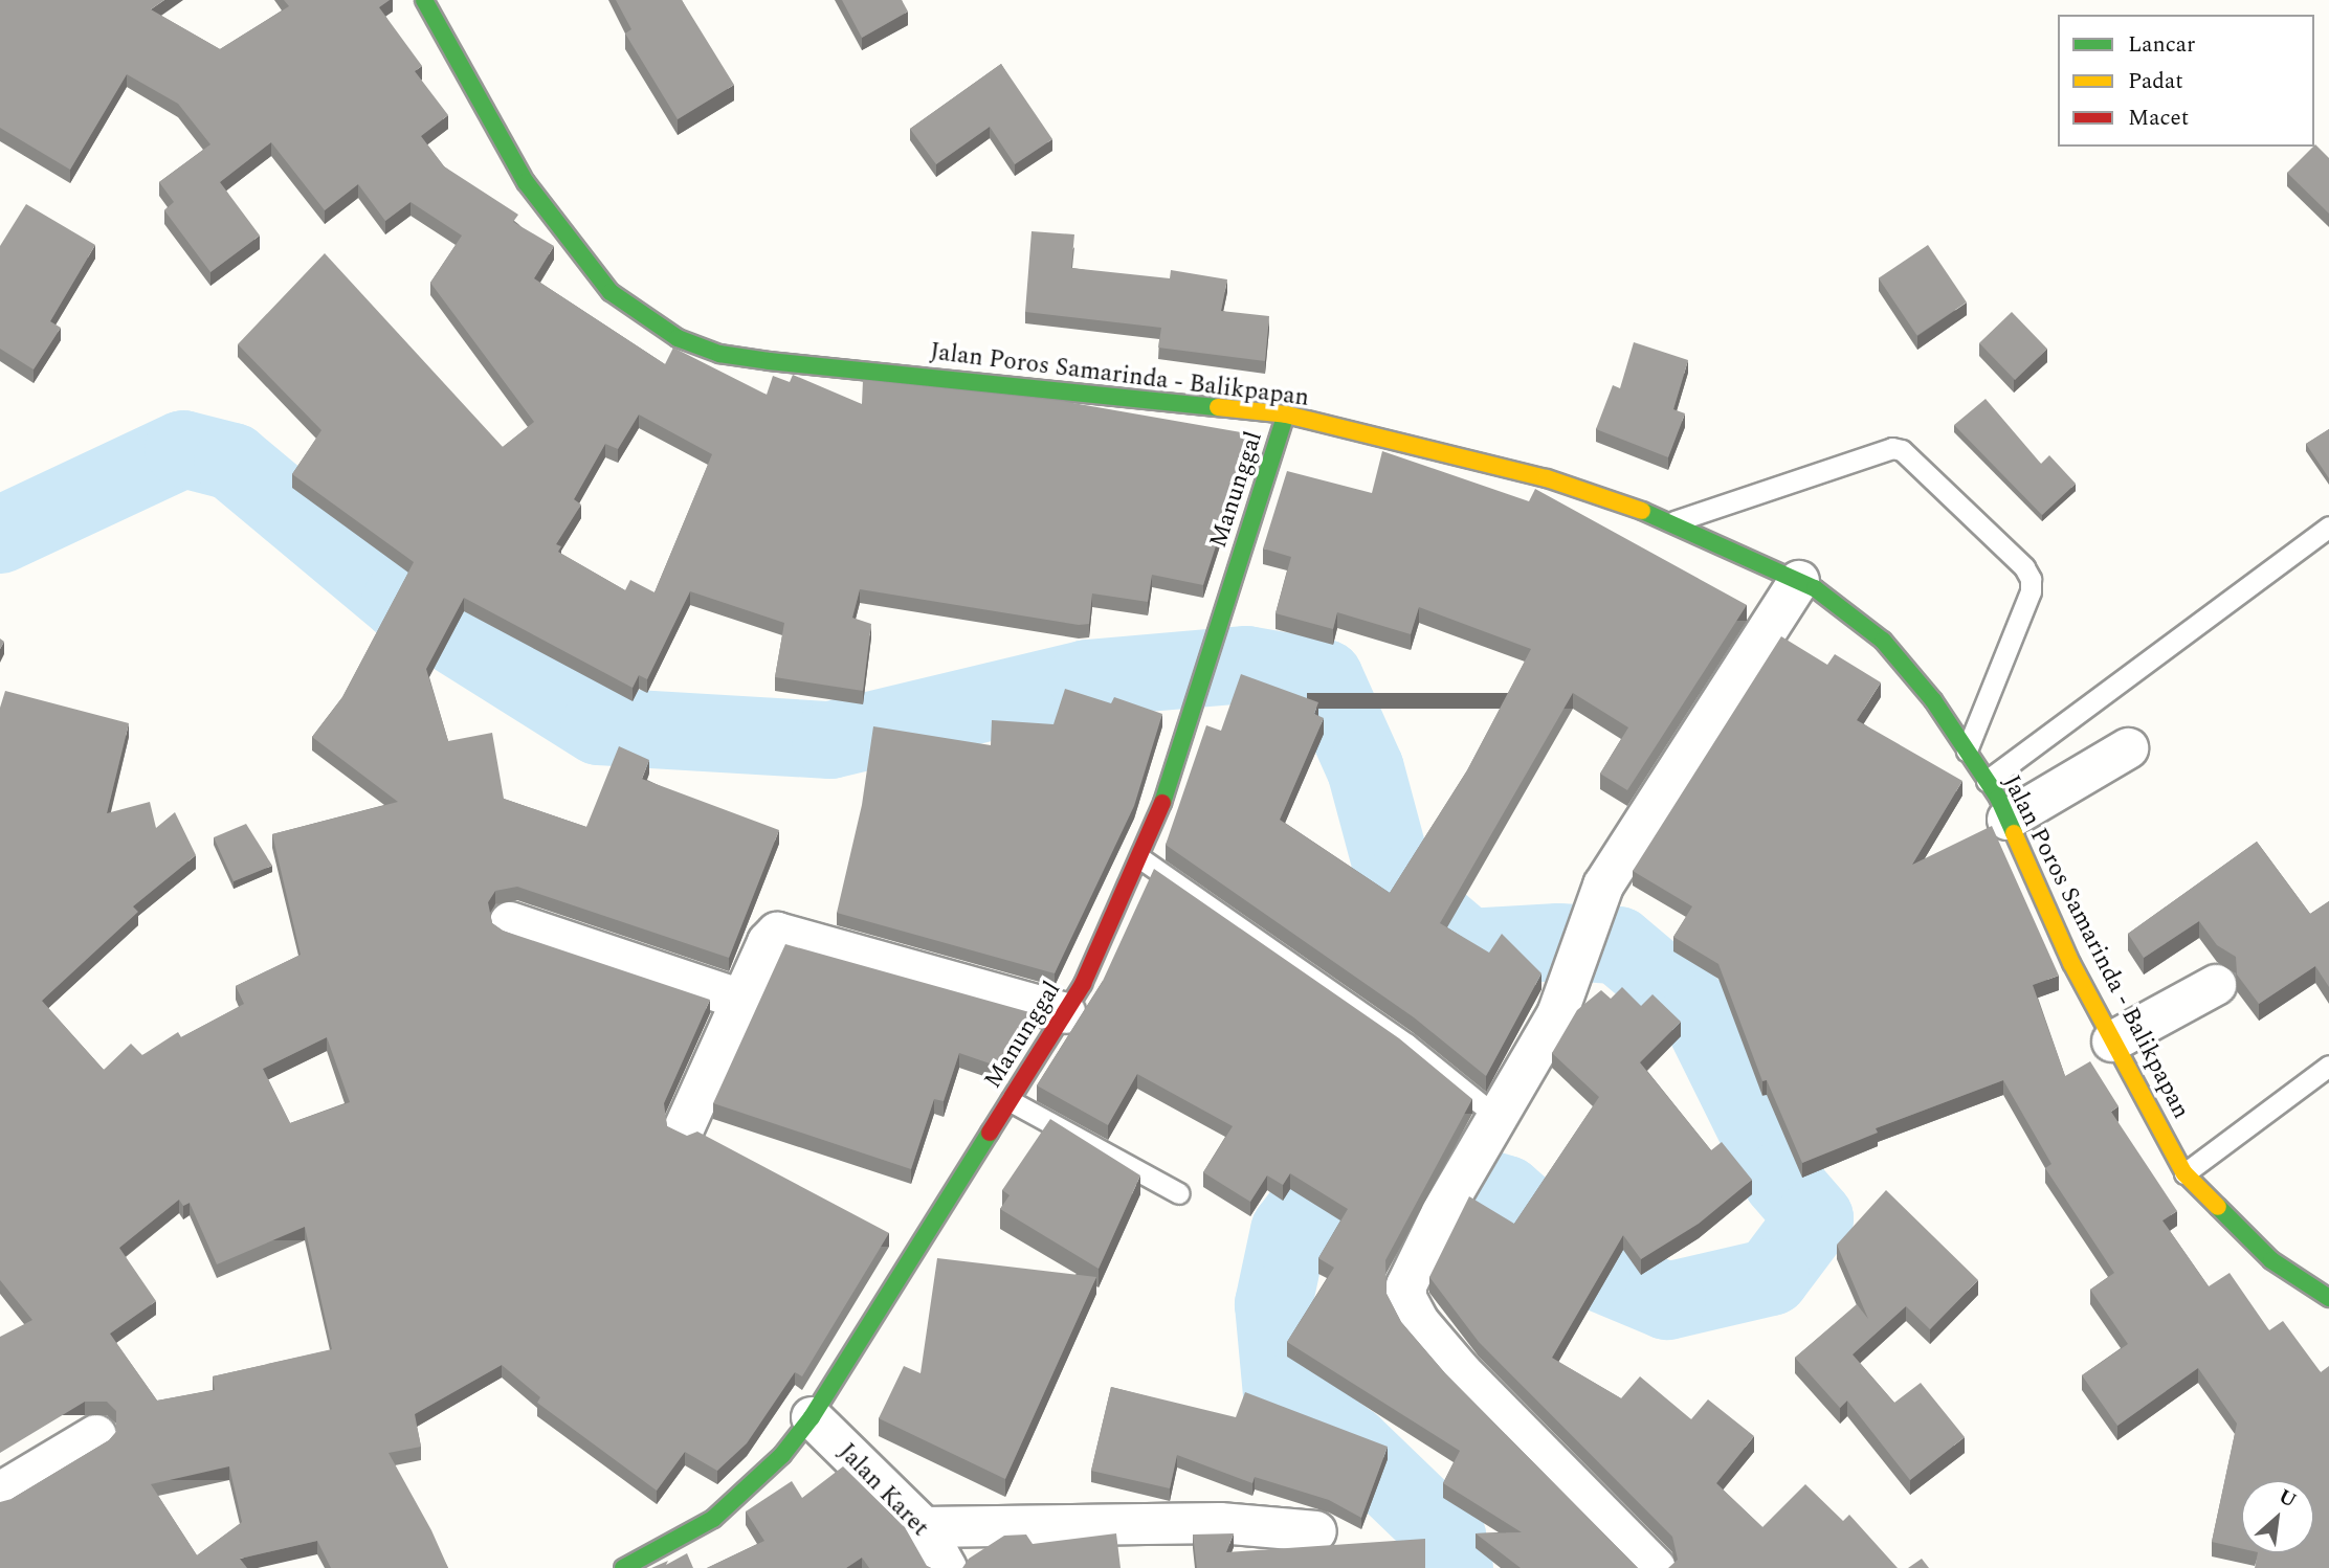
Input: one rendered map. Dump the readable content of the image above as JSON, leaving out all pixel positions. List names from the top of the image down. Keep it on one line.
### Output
{"streets":{"main road":["Jalan Poros Samarinda - Balikpapan","Manunggal"],"street":["Jalan Karet"]},"crossings":[["Jalan Poros Samarinda - Balikpapan","Manunggal"],["Manunggal","Jalan Karet"]],"legend":["Lancar","Padat","Macet"],"north":"top right"}
